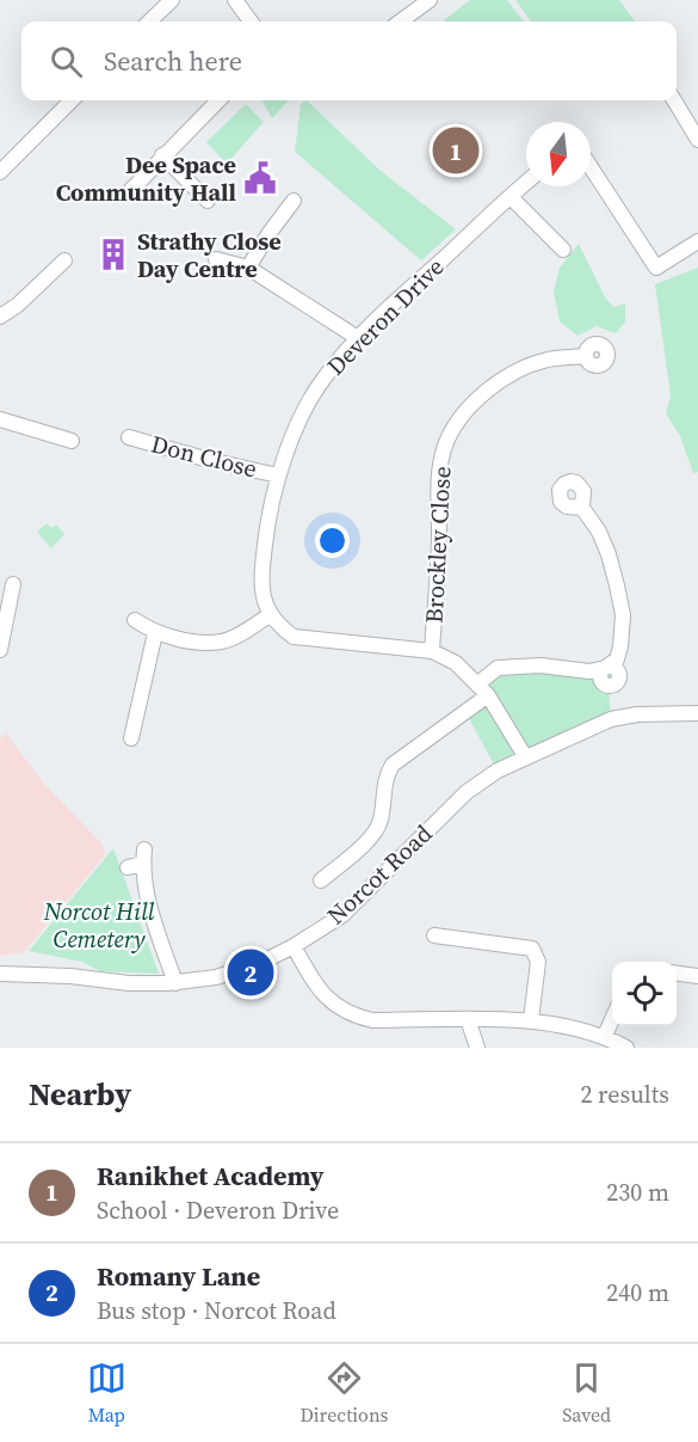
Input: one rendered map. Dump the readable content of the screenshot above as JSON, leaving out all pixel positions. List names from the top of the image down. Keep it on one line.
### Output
{"streets":{"street":["Deveron Drive","Don Close","Brockley Close","Norcot Road"]},"crossings":[["Deveron Drive","Don Close"]],"parks":["Norcot Hill Cemetery"],"places":{"public building":["Dee Space Community Hall"],"building":["Strathy Close Day Centre"]},"north":"bottom","page":{"search":"Search here","pins":["1","2"],"heading":["Nearby","2 results"],"list":[{"mark":"1","name":"Ranikhet Academy","note":"School · Deveron Drive","value":"230 m"},{"mark":"2","name":"Romany Lane","note":"Bus stop · Norcot Road","value":"240 m"}],"nav":["Map","Directions","Saved"]}}
